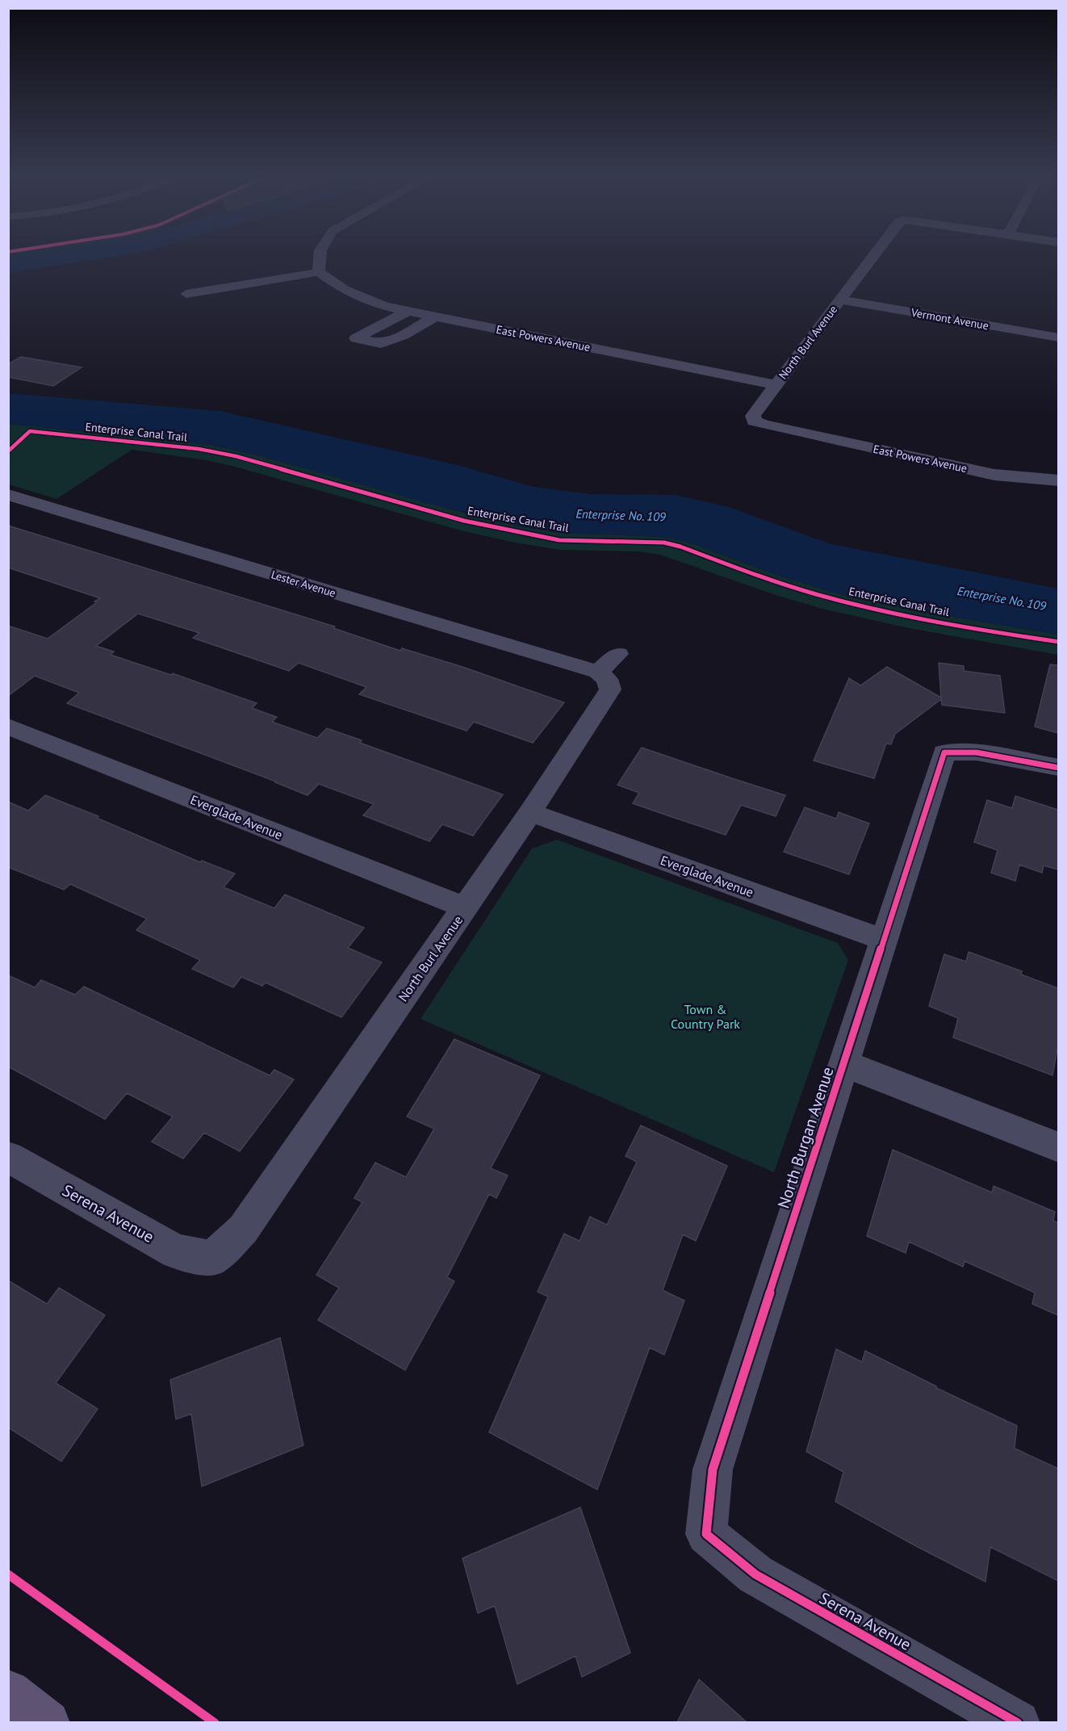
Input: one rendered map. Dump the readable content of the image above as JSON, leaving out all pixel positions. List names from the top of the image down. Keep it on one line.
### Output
{"streets":{"street":["Vermont Avenue","East Powers Avenue","North Burl Avenue","Lester Avenue","Everglade Avenue","North Burgan Avenue","Serena Avenue"],"cycle path":["Enterprise Canal Trail"]},"crossings":[["Vermont Avenue","North Burl Avenue"],["East Powers Avenue","North Burl Avenue"],["North Burl Avenue","Lester Avenue"],["North Burl Avenue","Everglade Avenue"],["North Burl Avenue","Serena Avenue"],["Everglade Avenue","North Burgan Avenue"],["North Burgan Avenue","Serena Avenue"]],"water":["Enterprise No. 109"],"parks":["Town & Country Park"]}
